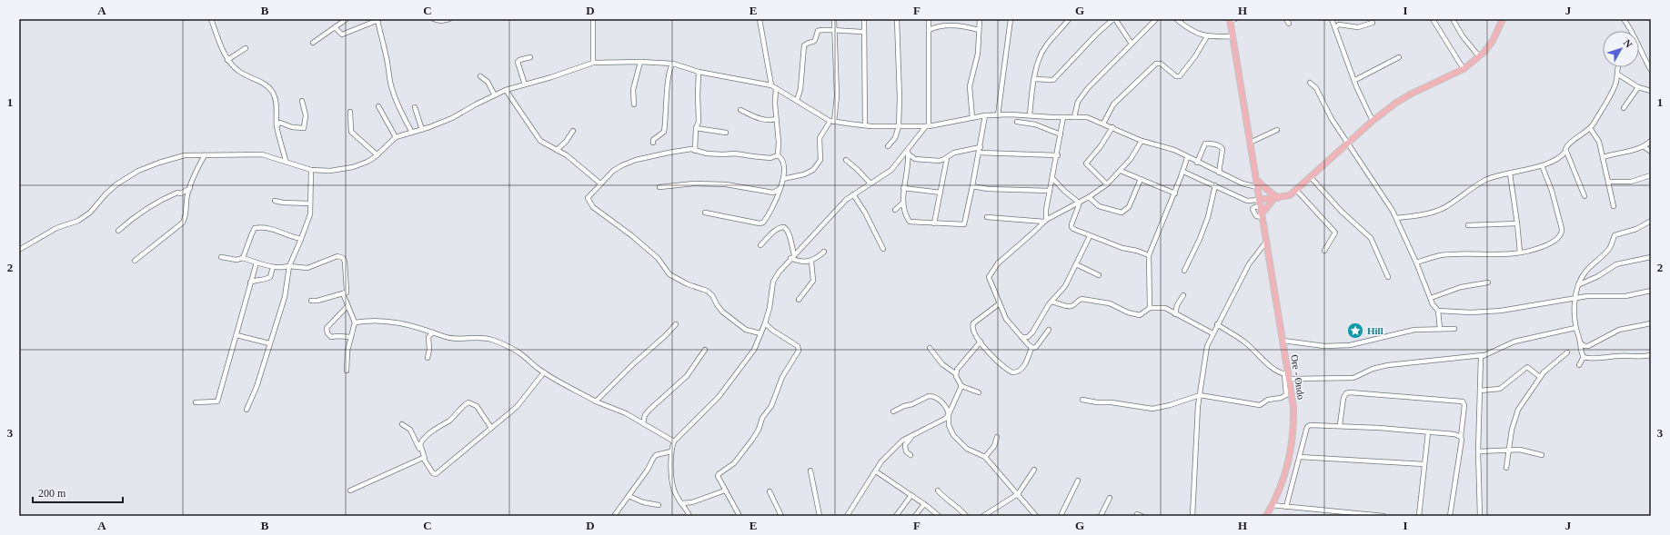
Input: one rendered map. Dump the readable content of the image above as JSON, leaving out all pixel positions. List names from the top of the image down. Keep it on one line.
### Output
{"streets":{"main road":["Ore - Ondo"]},"places":{"place":["Hill"]},"scale_bar":"200 m","north":"top right","grid":{"columns":["A","B","C","D","E","F","G","H","I","J"],"rows":["1","2","3"]}}
